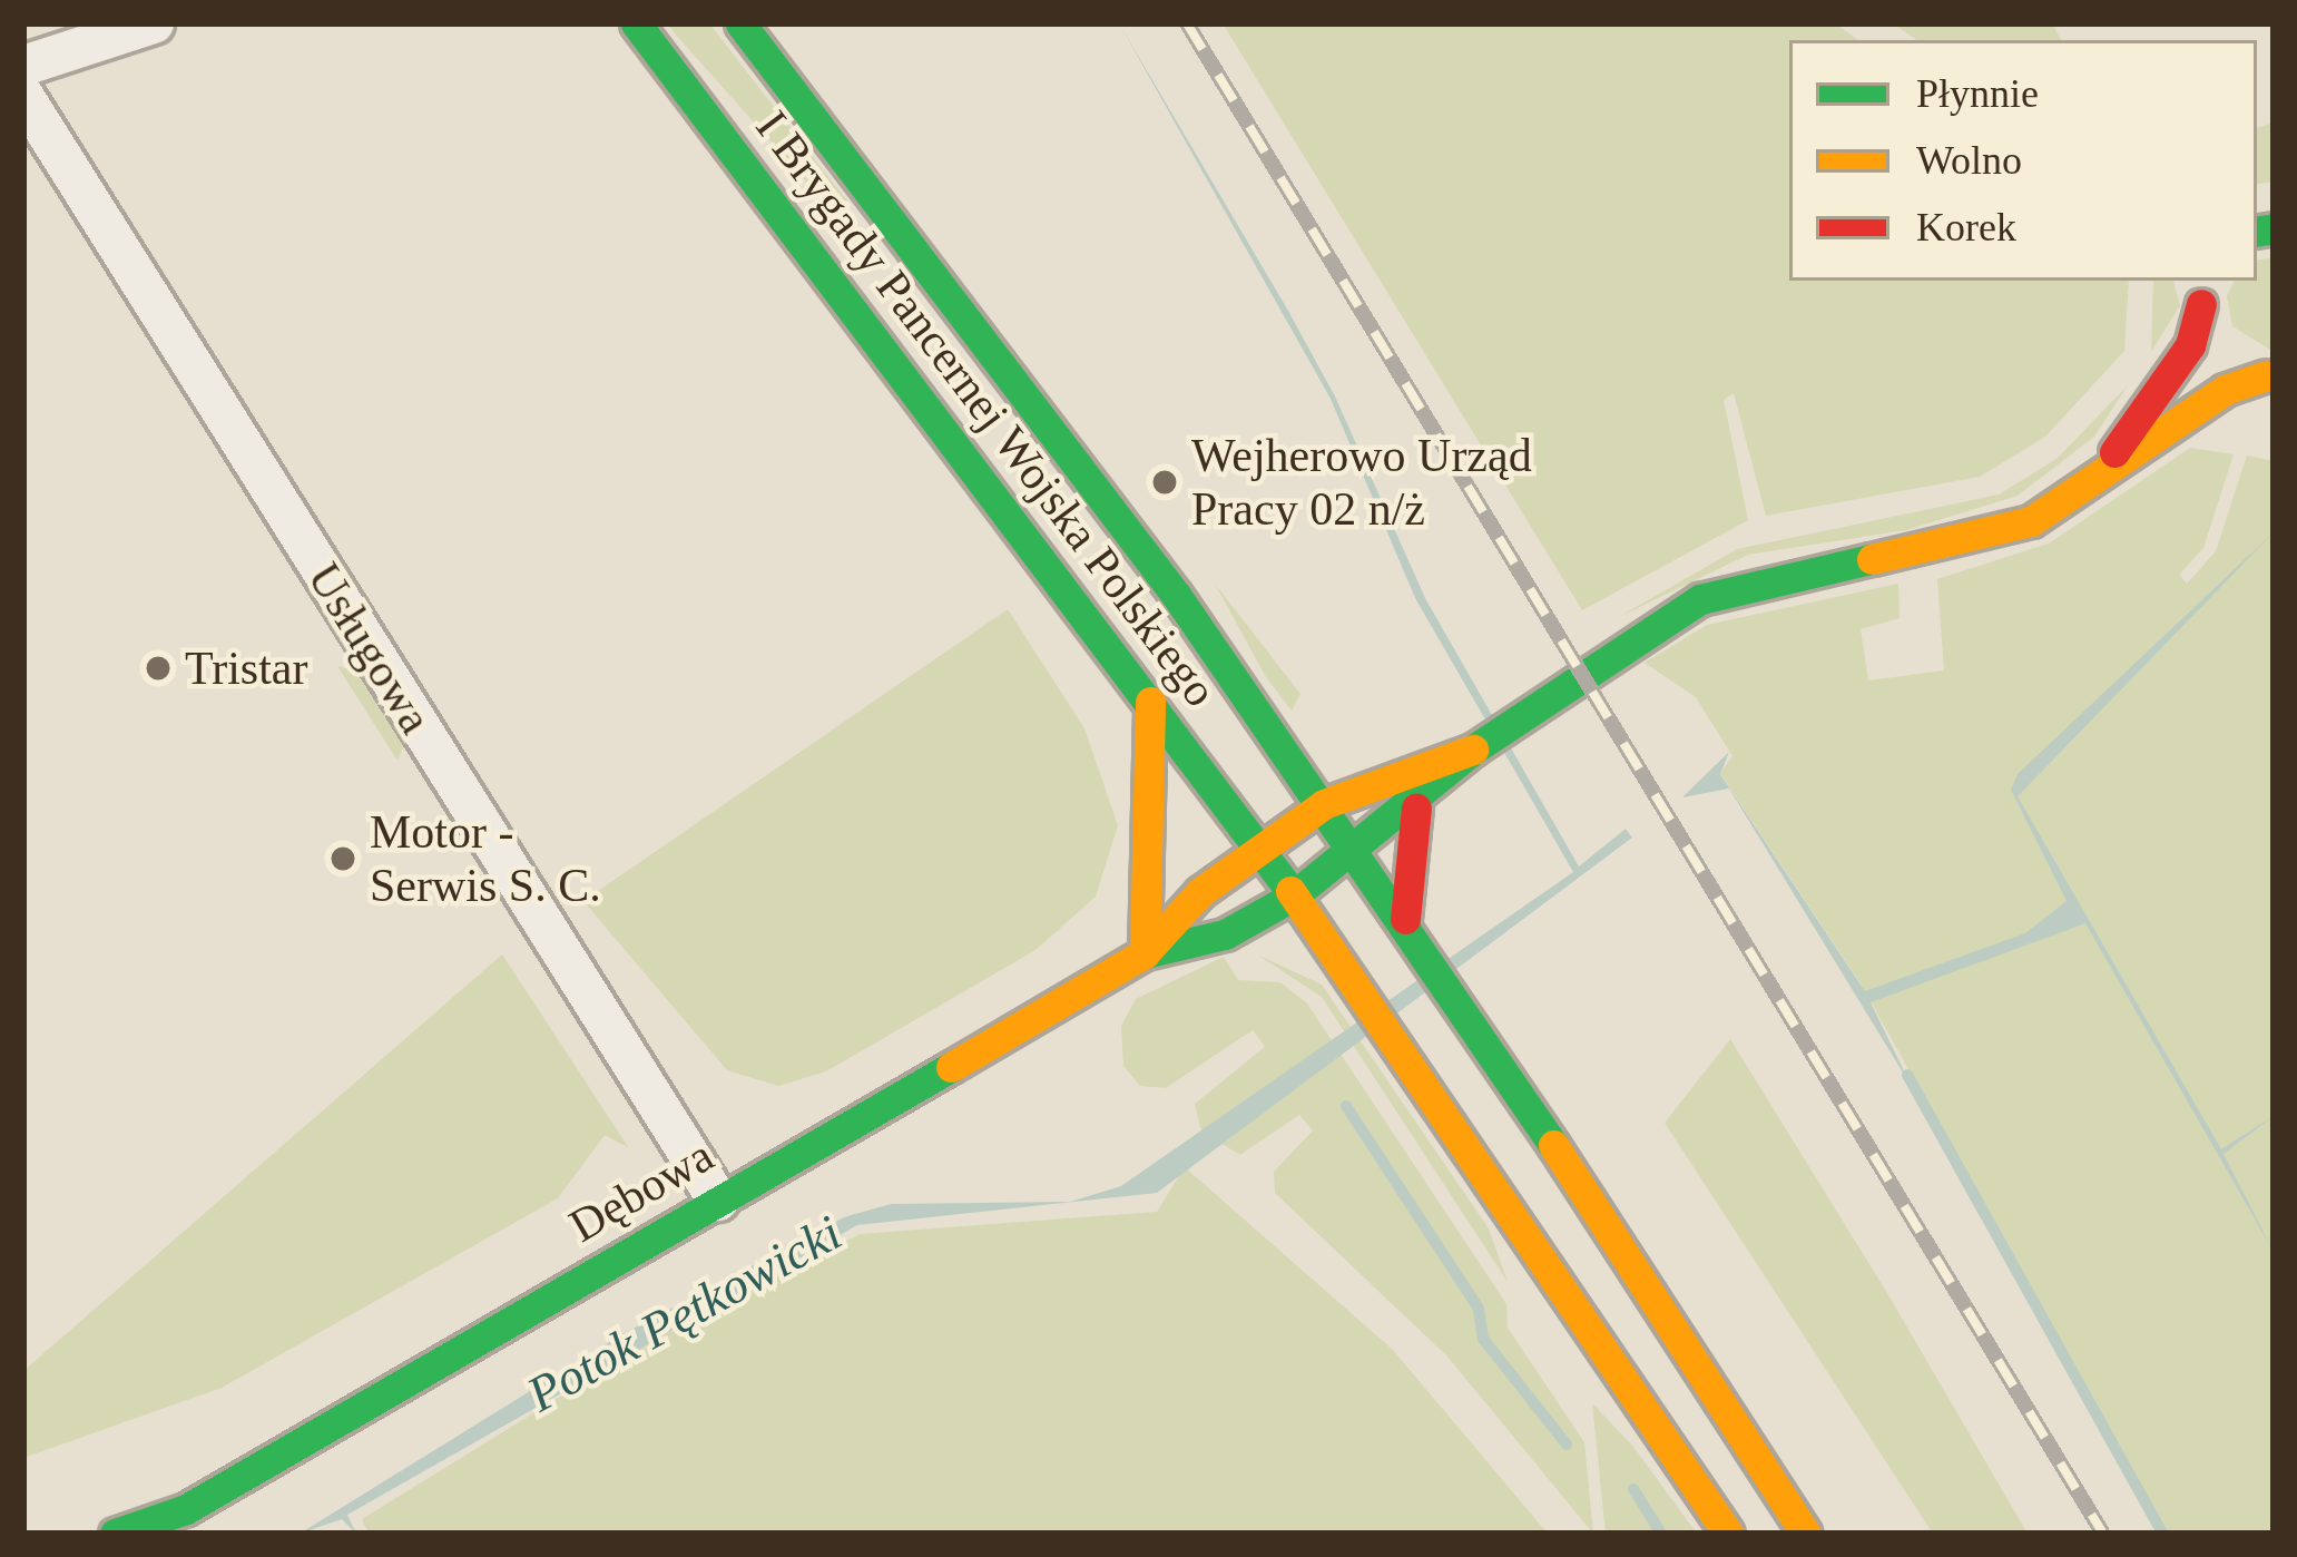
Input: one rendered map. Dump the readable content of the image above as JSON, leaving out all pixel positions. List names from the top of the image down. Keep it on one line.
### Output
{"streets":{"main road":["I Brygady Pancernej Wojska Polskiego","Dębowa"],"street":["Usługowa"]},"crossings":[["I Brygady Pancernej Wojska Polskiego","Dębowa"],["Usługowa","Dębowa"]],"water":["Potok Pętkowicki"],"places":["Wejherowo Urząd Pracy 02 n/ż","Tristar","Motor - Serwis S. C."],"legend":["Płynnie","Wolno","Korek"]}
